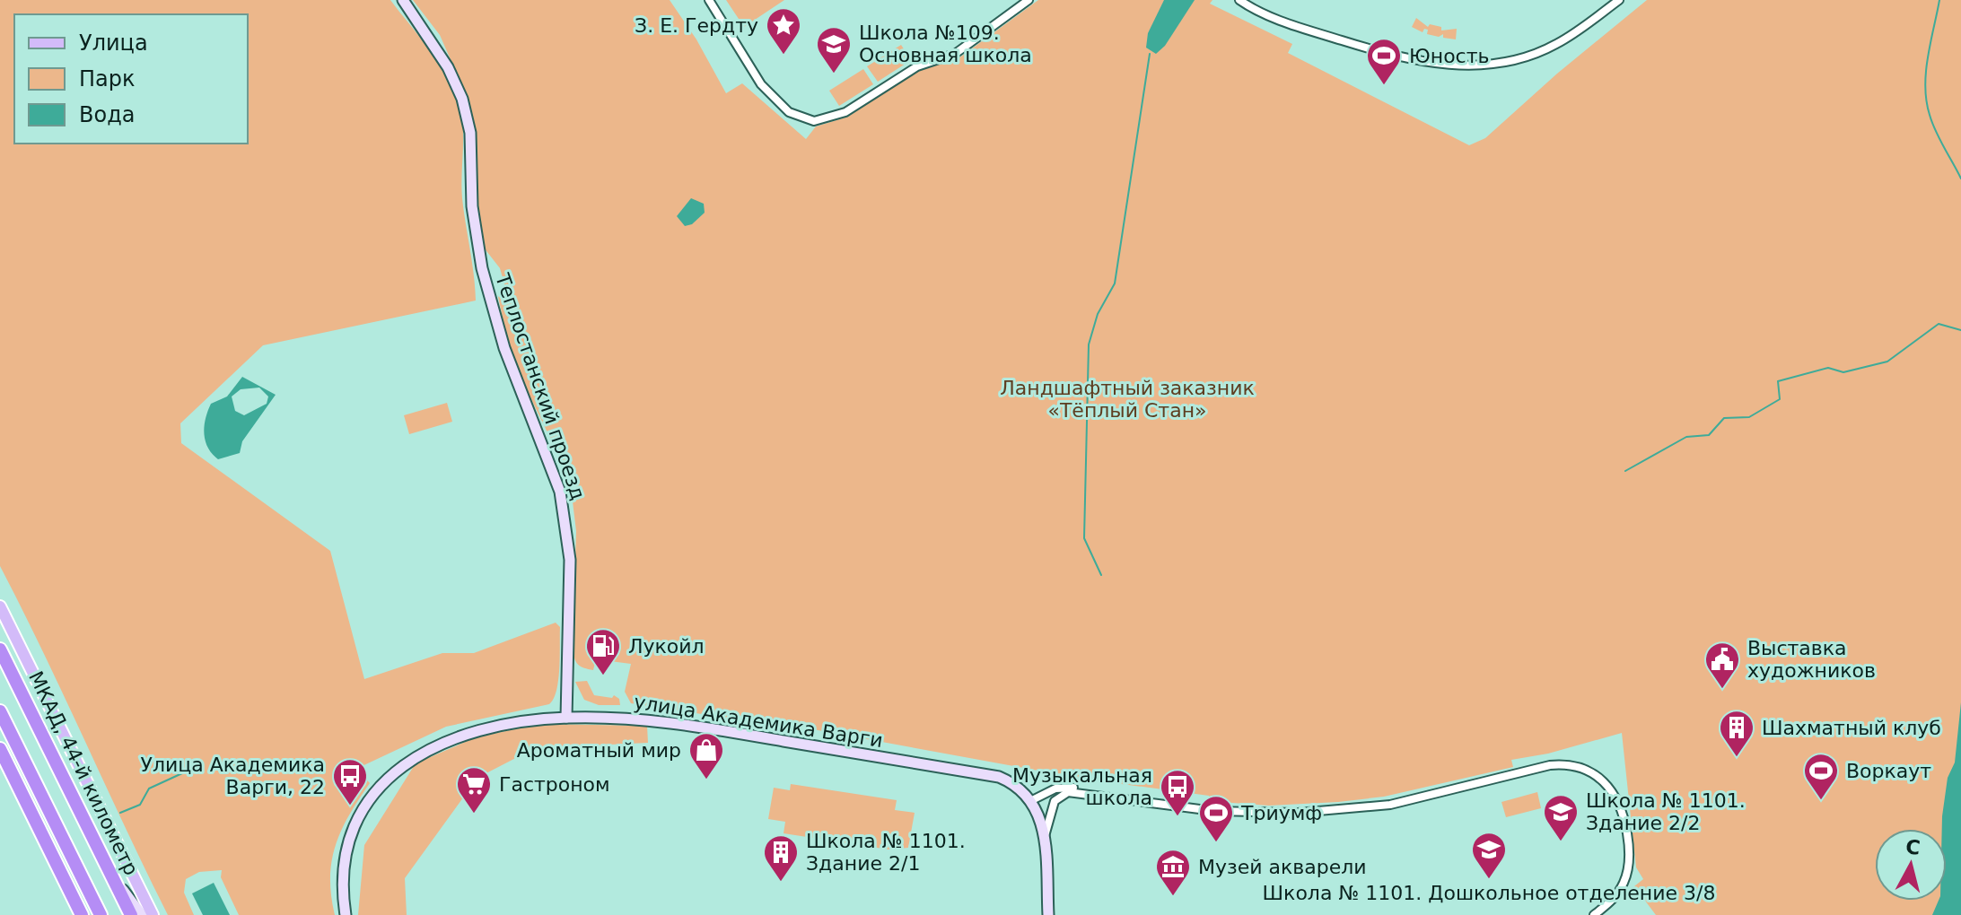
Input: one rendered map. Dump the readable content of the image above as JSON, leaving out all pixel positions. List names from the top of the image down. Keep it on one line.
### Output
{"streets":{"highway":["МКАД, 44-й километр"],"street":["Теплостанский проезд","улица Академика Варги"]},"crossings":[["Теплостанский проезд","улица Академика Варги"]],"parks":["Ландшафтный заказник «Тёплый Стан»"],"places":{"place":["З. Е. Гердту"],"school or university":["Школа №109. Основная школа","Школа № 1101. Здание 2/2","Школа № 1101. Дошкольное отделение 3/8"],"sports":["Юность","Воркаут","Триумф"],"fuel station":["Лукойл"],"public building":["Выставка художников"],"building":["Шахматный клуб","Школа № 1101. Здание 2/1"],"shop":["Ароматный мир"],"bus stop":["Улица Академика Варги, 22","Музыкальная школа"],"supermarket":["Гастроном"],"museum":["Музей акварели"]},"legend":["Улица","Парк","Вода"],"north":"top"}
